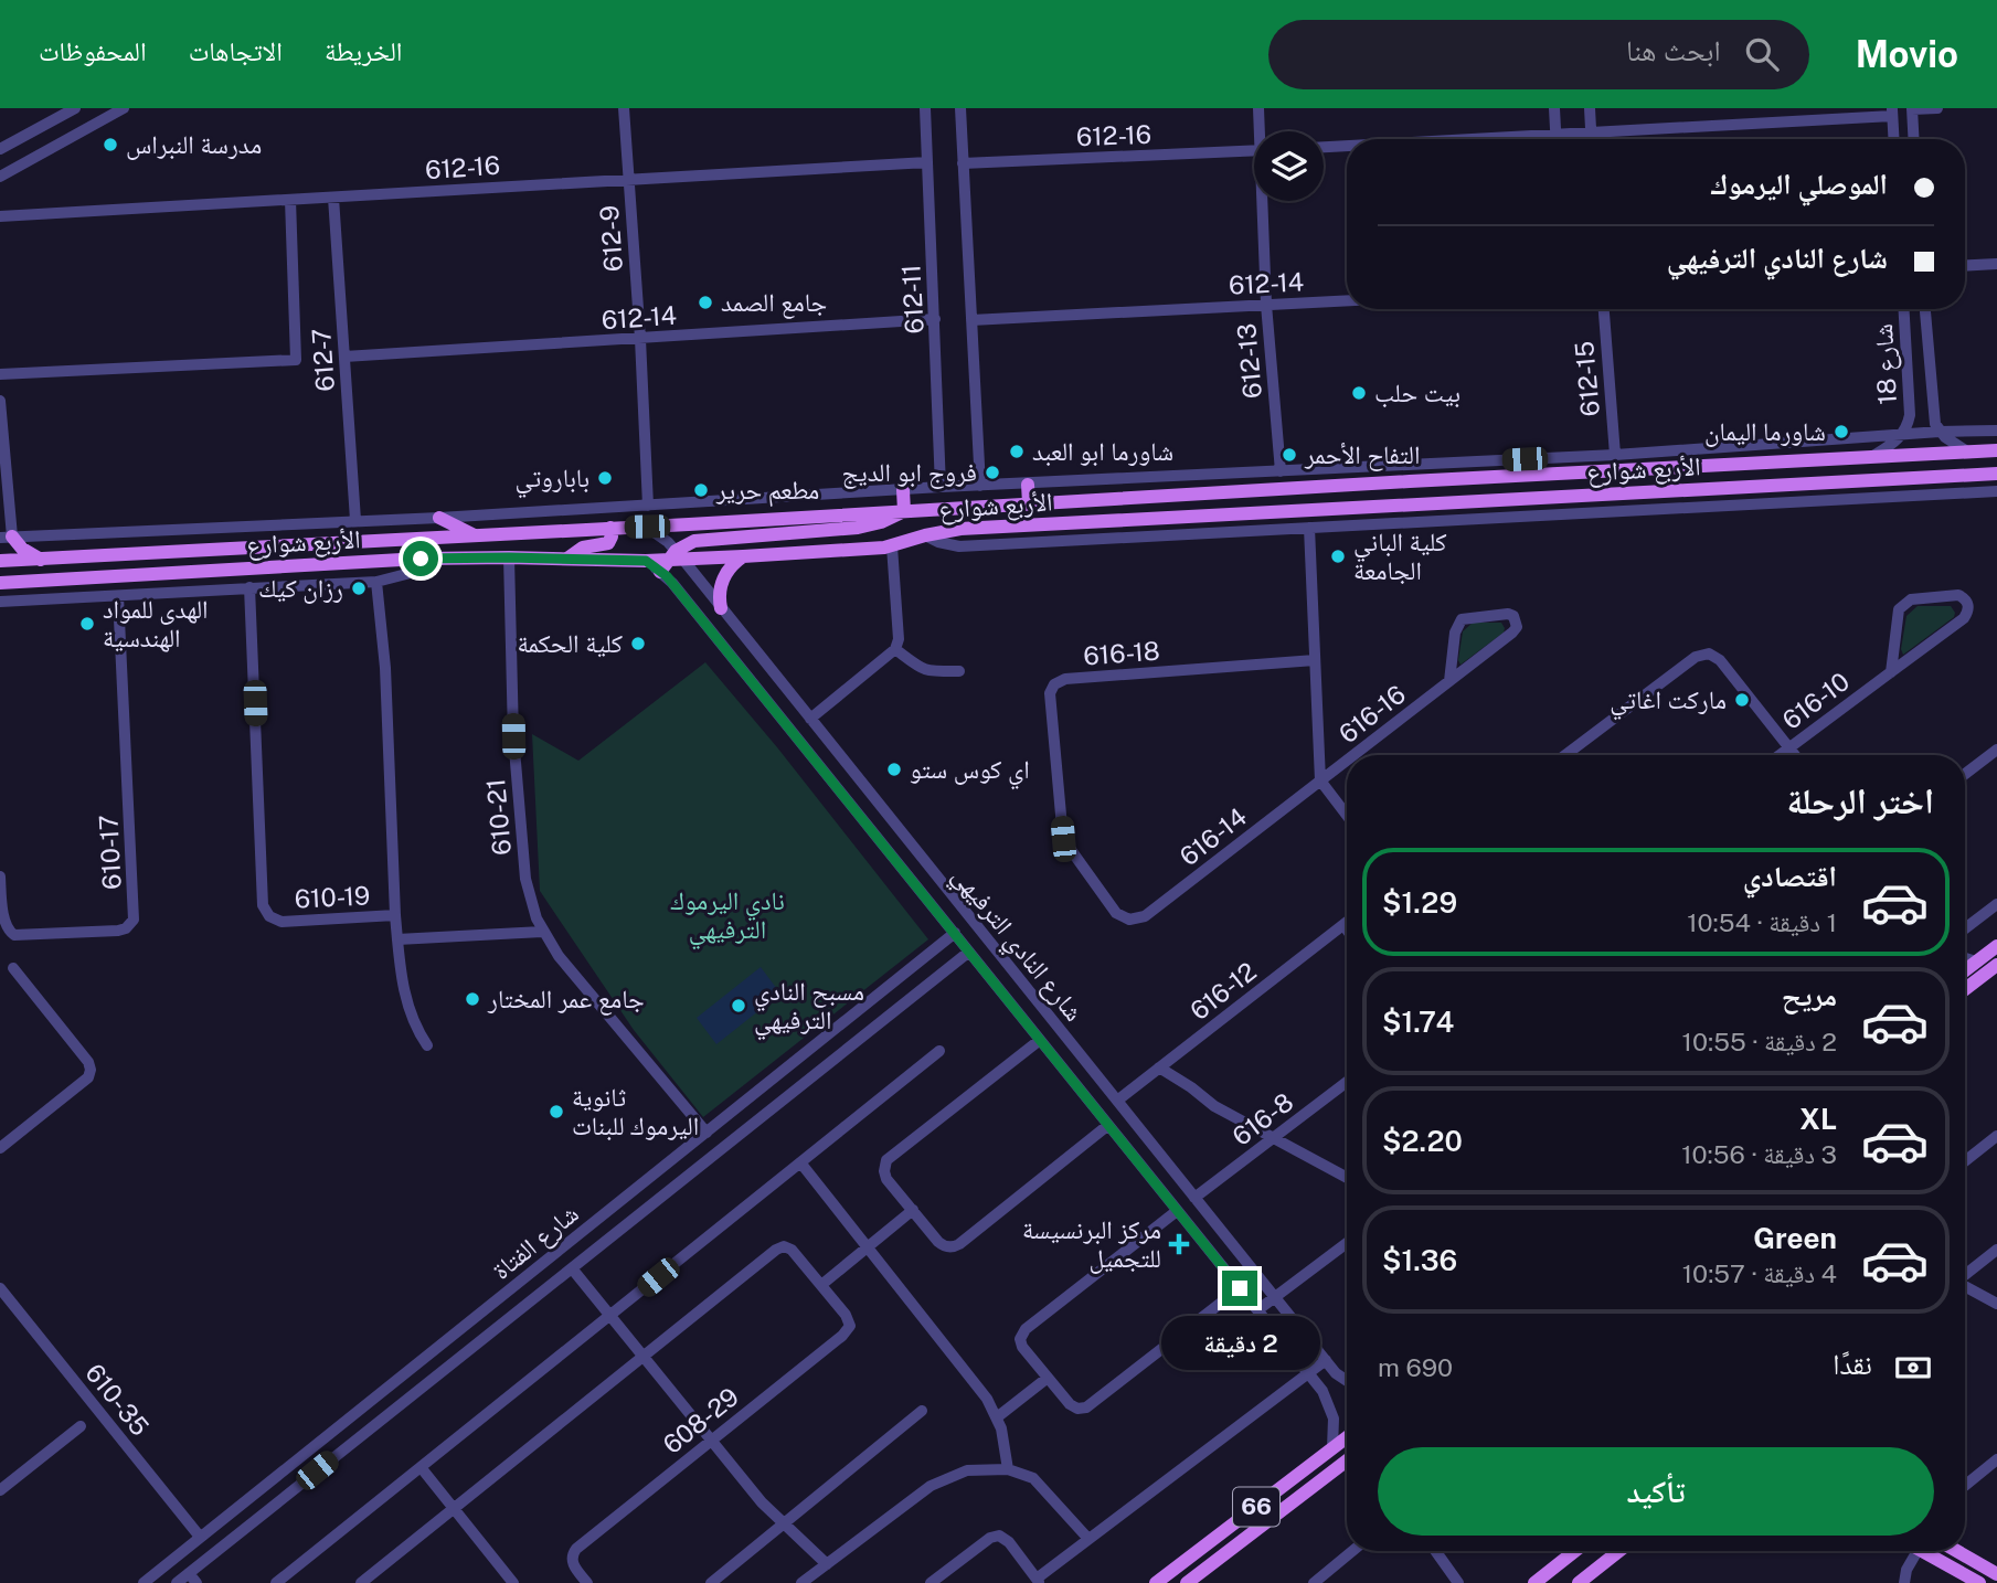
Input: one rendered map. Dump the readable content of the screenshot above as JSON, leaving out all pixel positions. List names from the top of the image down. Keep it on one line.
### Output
{"streets":{"main road":["الأربع شوارع","66"],"street":["612-16","612-9","612-14","612-11","612-7","612-13","شارع 18","612-15","616-18","616-10","616-16","610-21","616-14","610-17","610-19","شارع النادي الترفيهي","616-12","616-8","شارع الفتاة","610-35","608-29"]},"crossings":[["612-16","612-9"],["612-16","612-11"],["612-16","612-7"],["612-9","612-14"],["612-14","612-11"],["612-14","612-7"],["612-14","612-13"],["شارع 18","الأربع شوارع"],["الأربع شوارع","610-21"],["الأربع شوارع","شارع النادي الترفيهي"],["616-18","616-14"],["616-16","616-14"],["610-21","شارع الفتاة"],["شارع النادي الترفيهي","616-12"],["شارع النادي الترفيهي","616-8"],["شارع النادي الترفيهي","شارع الفتاة"],["شارع النادي الترفيهي","66"],["شارع الفتاة","610-35"]],"parks":["نادي اليرموك الترفيهي"],"places":{"other":["مدرسة النبراس","جامع الصمد","بيت حلب","شاورما اليمان","شاورما ابو العبد","التفاح الأحمر","فروج ابو الديج","باباروتي","مطعم حرير","كلية الباني الجامعة","رزان كيك","الهدى للمواد الهندسية","كلية الحكمة","ماركت اغاتي","اي كوس ستو","جامع عمر المختار","مسبح النادي الترفيهي","ثانوية اليرموك للبنات"],"health":["مركز البرنسيسة للتجميل"]},"page":{"header":"Movio","search":"ابحث هنا","nav":["الخريطة","الاتجاهات","المحفوظات"],"banner":["الموصلي اليرموك","شارع النادي الترفيهي"],"heading":"اختر الرحلة","list":[{"name":"اقتصادي","note":"1 دقيقة · 10:54","value":"$1.29"},{"name":"مريح","note":"2 دقيقة · 10:55","value":"$1.74"},{"name":"XL","note":"3 دقيقة · 10:56","value":"$2.20"},{"name":"Green","note":"4 دقيقة · 10:57","value":"$1.36"}],"bubble":"2 دقيقة","pay":["نقدًا","690 m"],"buttons":"تأكيد"}}
